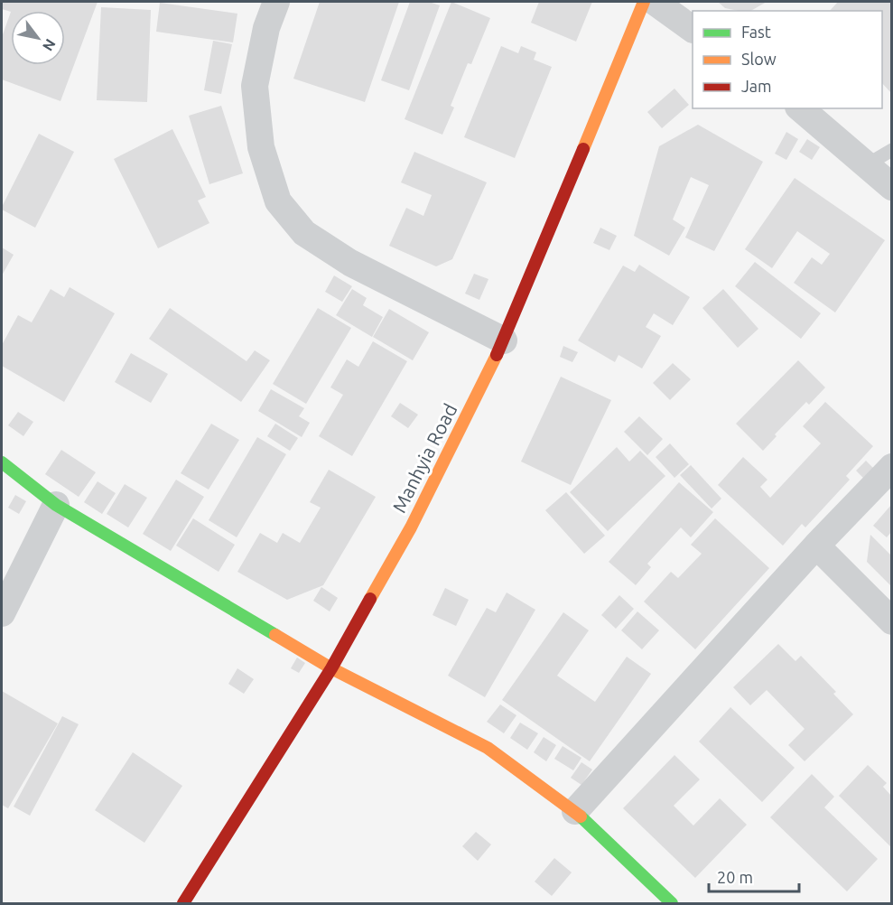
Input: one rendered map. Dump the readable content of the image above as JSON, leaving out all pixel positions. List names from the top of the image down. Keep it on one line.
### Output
{"streets":{"main road":["Manhyia Road"]},"legend":["Fast","Slow","Jam"],"scale_bar":"20 m","north":"bottom right"}
